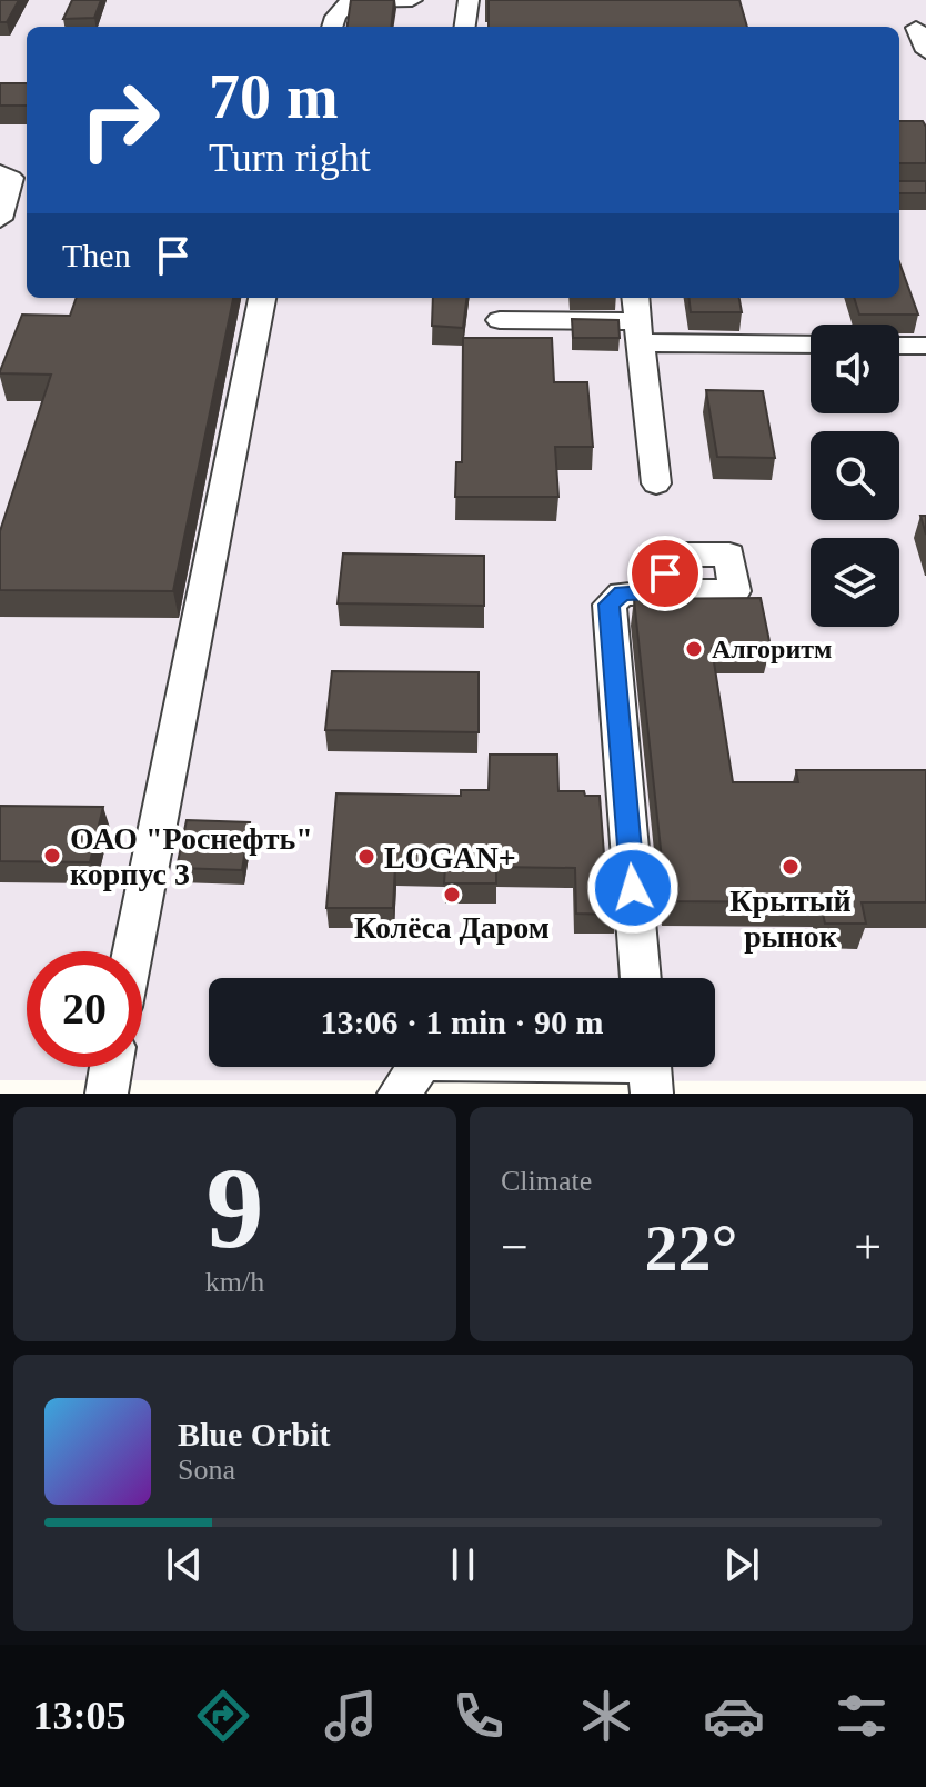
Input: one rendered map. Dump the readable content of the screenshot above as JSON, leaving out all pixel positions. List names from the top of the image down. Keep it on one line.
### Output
{"places":["Алгоритм","ОАО \"Роснефть\" корпус 3","LOGAN+","Крытый рынок","Колёса Даром"],"page":{"turn":["70 m","Turn right"],"then":"Then","limit":"20","trip":"13:06 · 1 min · 90 m","tile":[["9","km/h"],"Climate"],"heat":["−","22°","+"],"song":["Blue Orbit","Sona"],"tabs":"13:05"}}
